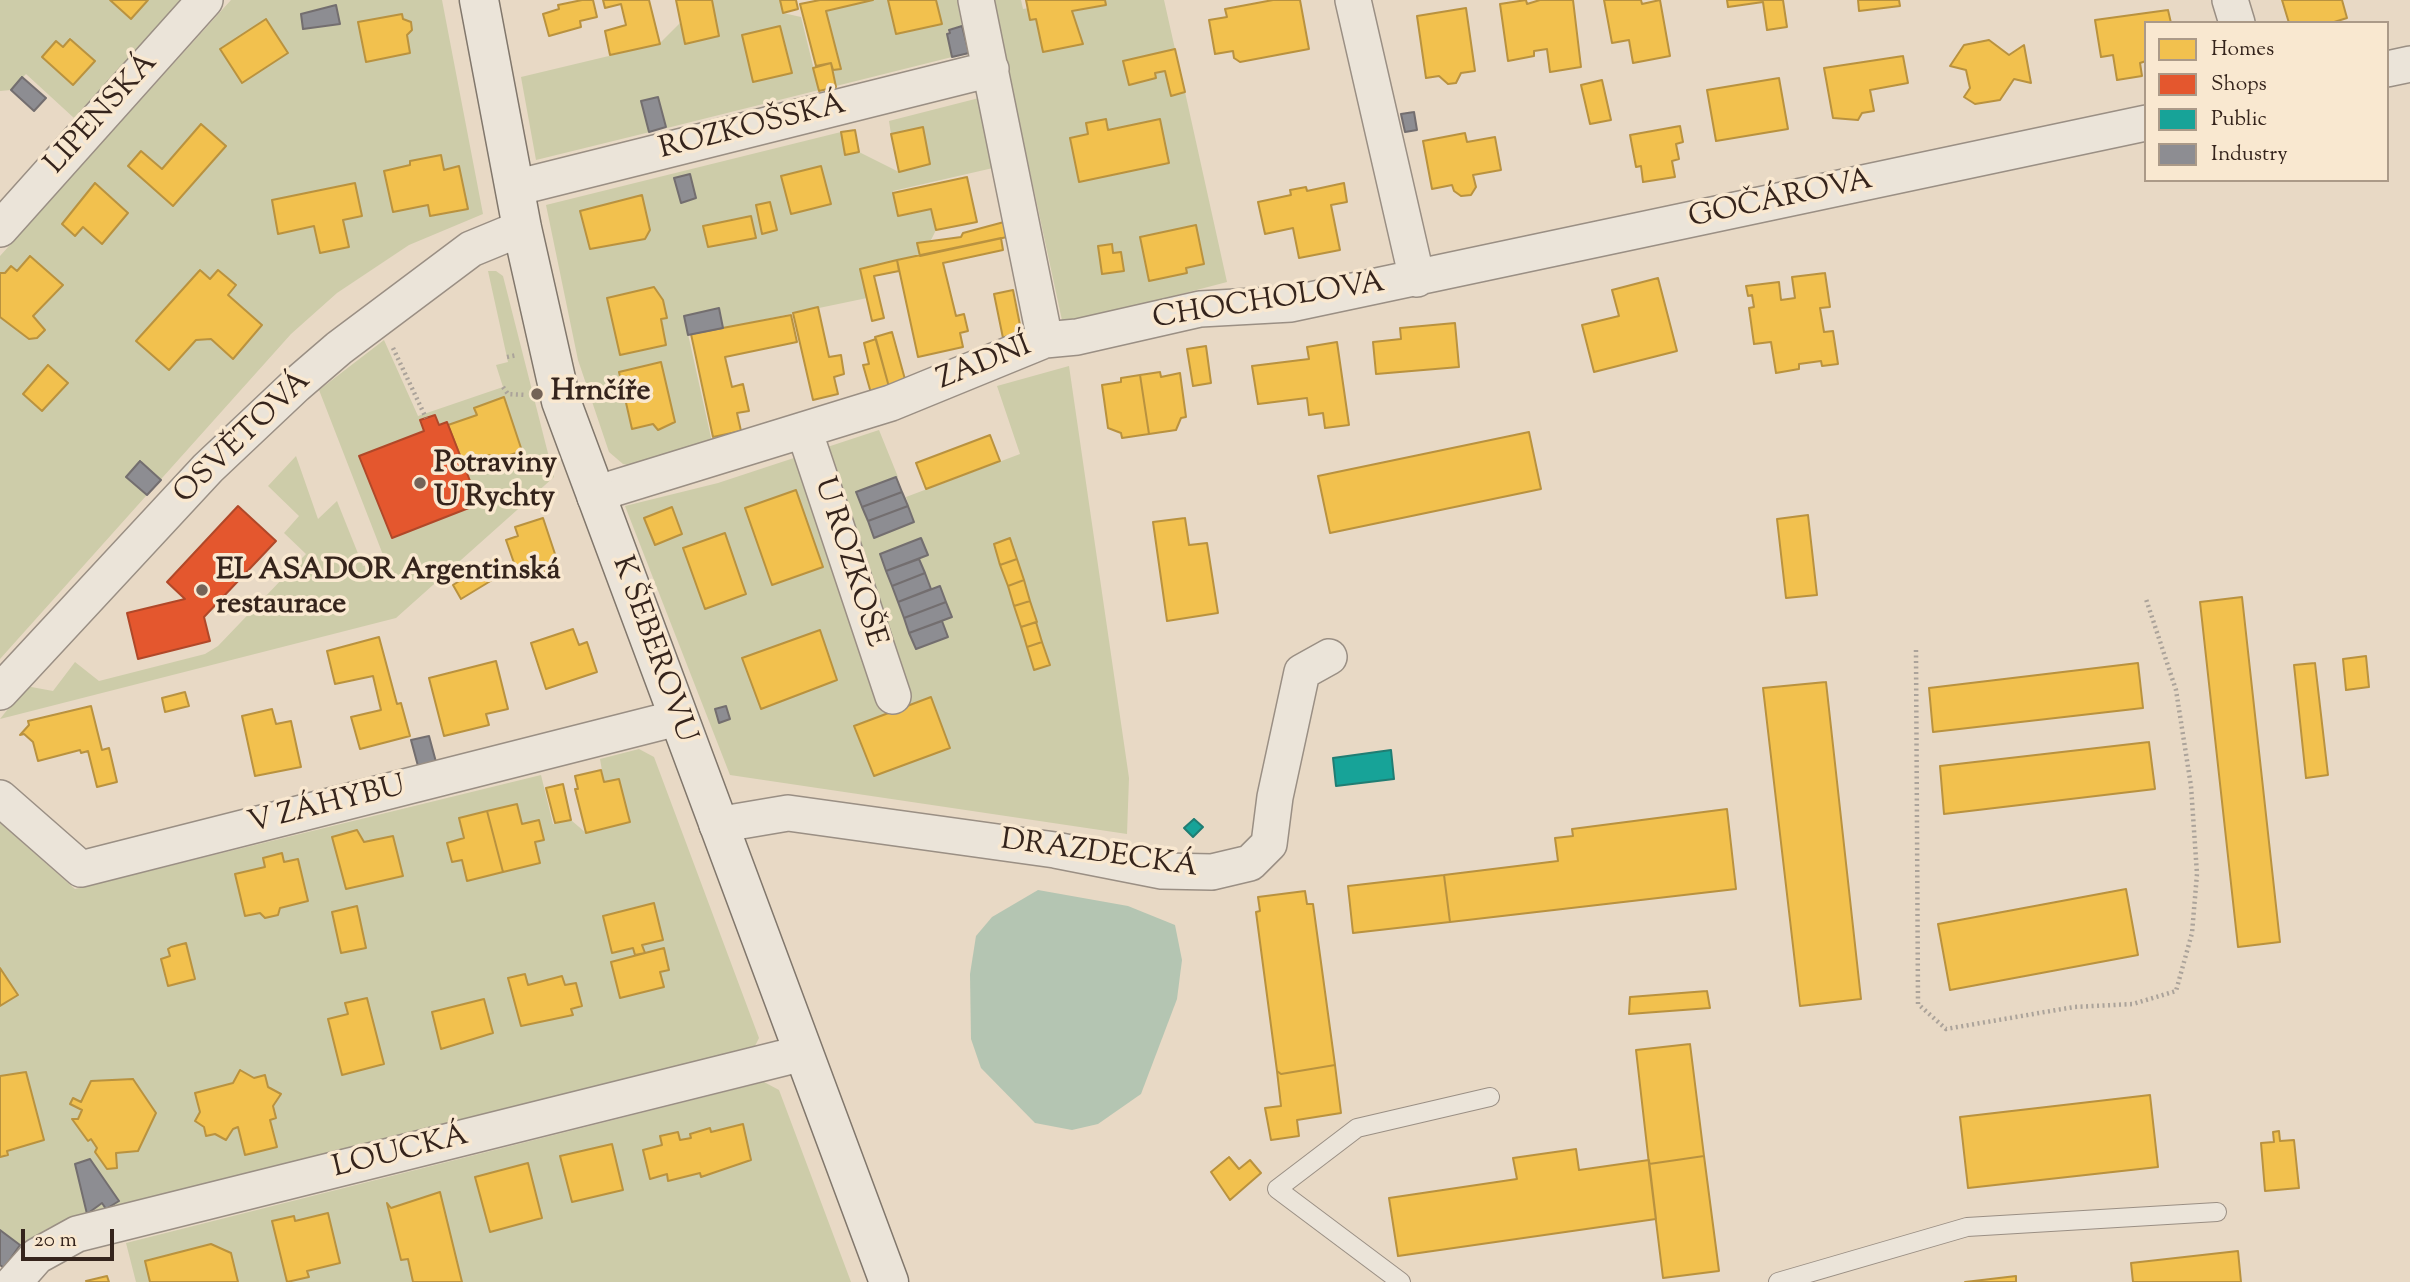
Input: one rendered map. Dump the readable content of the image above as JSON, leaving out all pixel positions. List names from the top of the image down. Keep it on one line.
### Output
{"streets":{"street":["LIPENSKÁ","ROZKOŠSKÁ","GOČÁROVA","CHOCHOLOVA","ZADNÍ","OSVĚTOVÁ","U ROZKOŠE","K ŠEBEROVU","V ZÁHYBU","DRAZDECKÁ","LOUCKÁ"]},"crossings":[["ROZKOŠSKÁ","ZADNÍ"],["ROZKOŠSKÁ","K ŠEBEROVU"],["GOČÁROVA","CHOCHOLOVA"],["CHOCHOLOVA","ZADNÍ"],["ZADNÍ","U ROZKOŠE"],["ZADNÍ","K ŠEBEROVU"],["OSVĚTOVÁ","K ŠEBEROVU"],["K ŠEBEROVU","V ZÁHYBU"],["K ŠEBEROVU","DRAZDECKÁ"],["K ŠEBEROVU","LOUCKÁ"]],"places":["Hrnčíře","Potraviny U Rychty","EL ASADOR Argentinská restaurace"],"legend":["Homes","Shops","Public","Industry"],"scale_bar":"20 m"}
